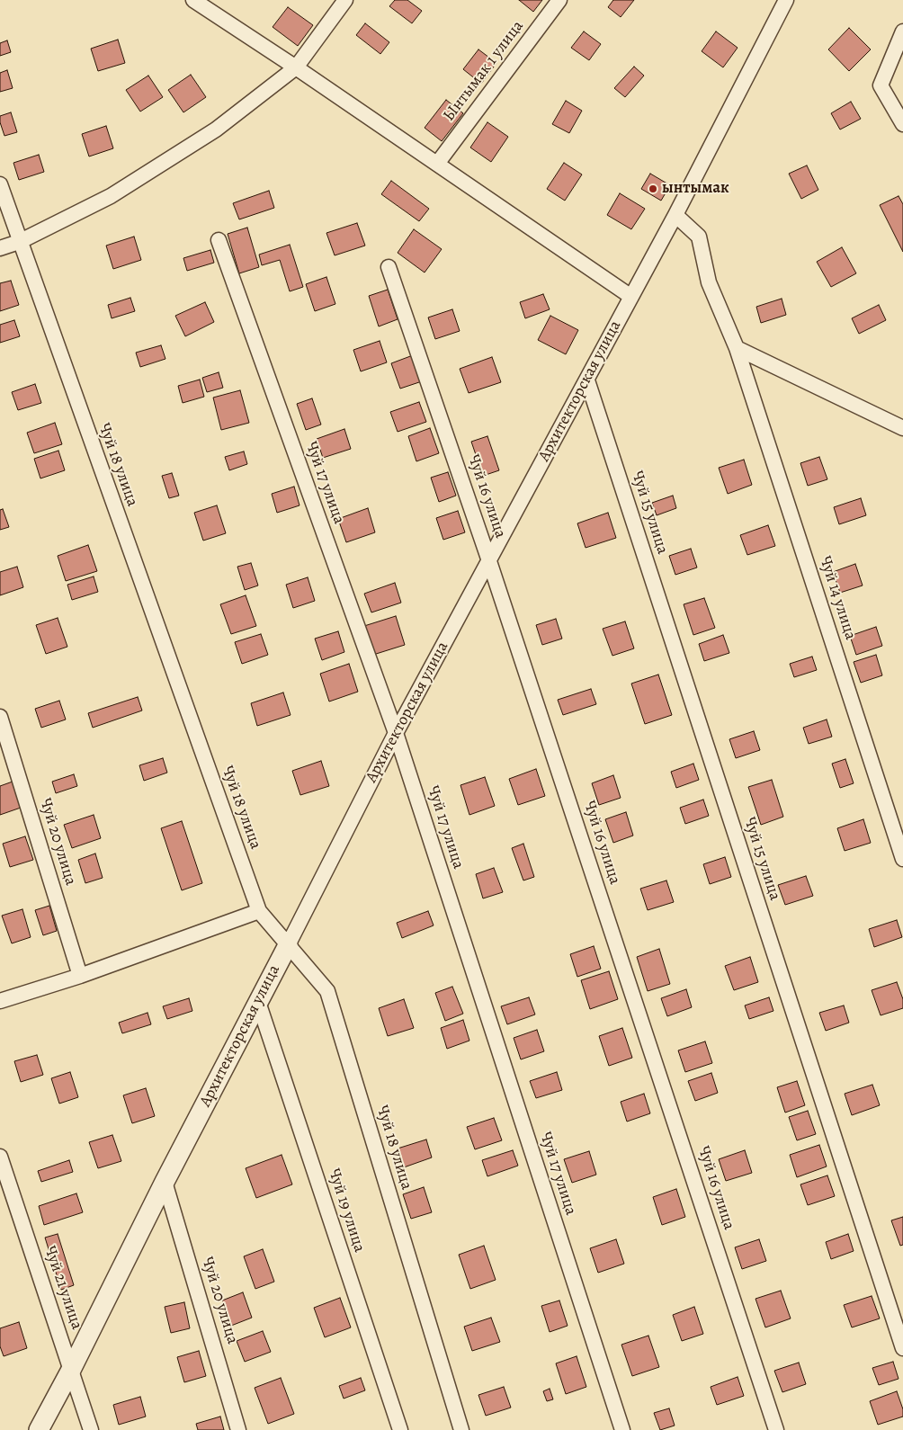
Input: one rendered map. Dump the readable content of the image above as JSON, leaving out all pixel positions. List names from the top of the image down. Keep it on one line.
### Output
{"streets":{"street":["Ынтымак 1 улица","Архитекторская улица","Чуй 18 улица","Чуй 17 улица","Чуй 16 улица","Чуй 15 улица","Чуй 14 улица","Чуй 20 улица","Чуй 19 улица","Чуй 21 улица"]},"crossings":[["Архитекторская улица","Чуй 18 улица"],["Архитекторская улица","Чуй 17 улица"],["Архитекторская улица","Чуй 16 улица"],["Архитекторская улица","Чуй 15 улица"],["Архитекторская улица","Чуй 14 улица"],["Архитекторская улица","Чуй 20 улица"],["Архитекторская улица","Чуй 19 улица"],["Архитекторская улица","Чуй 21 улица"]],"places":["ынтымак"]}
